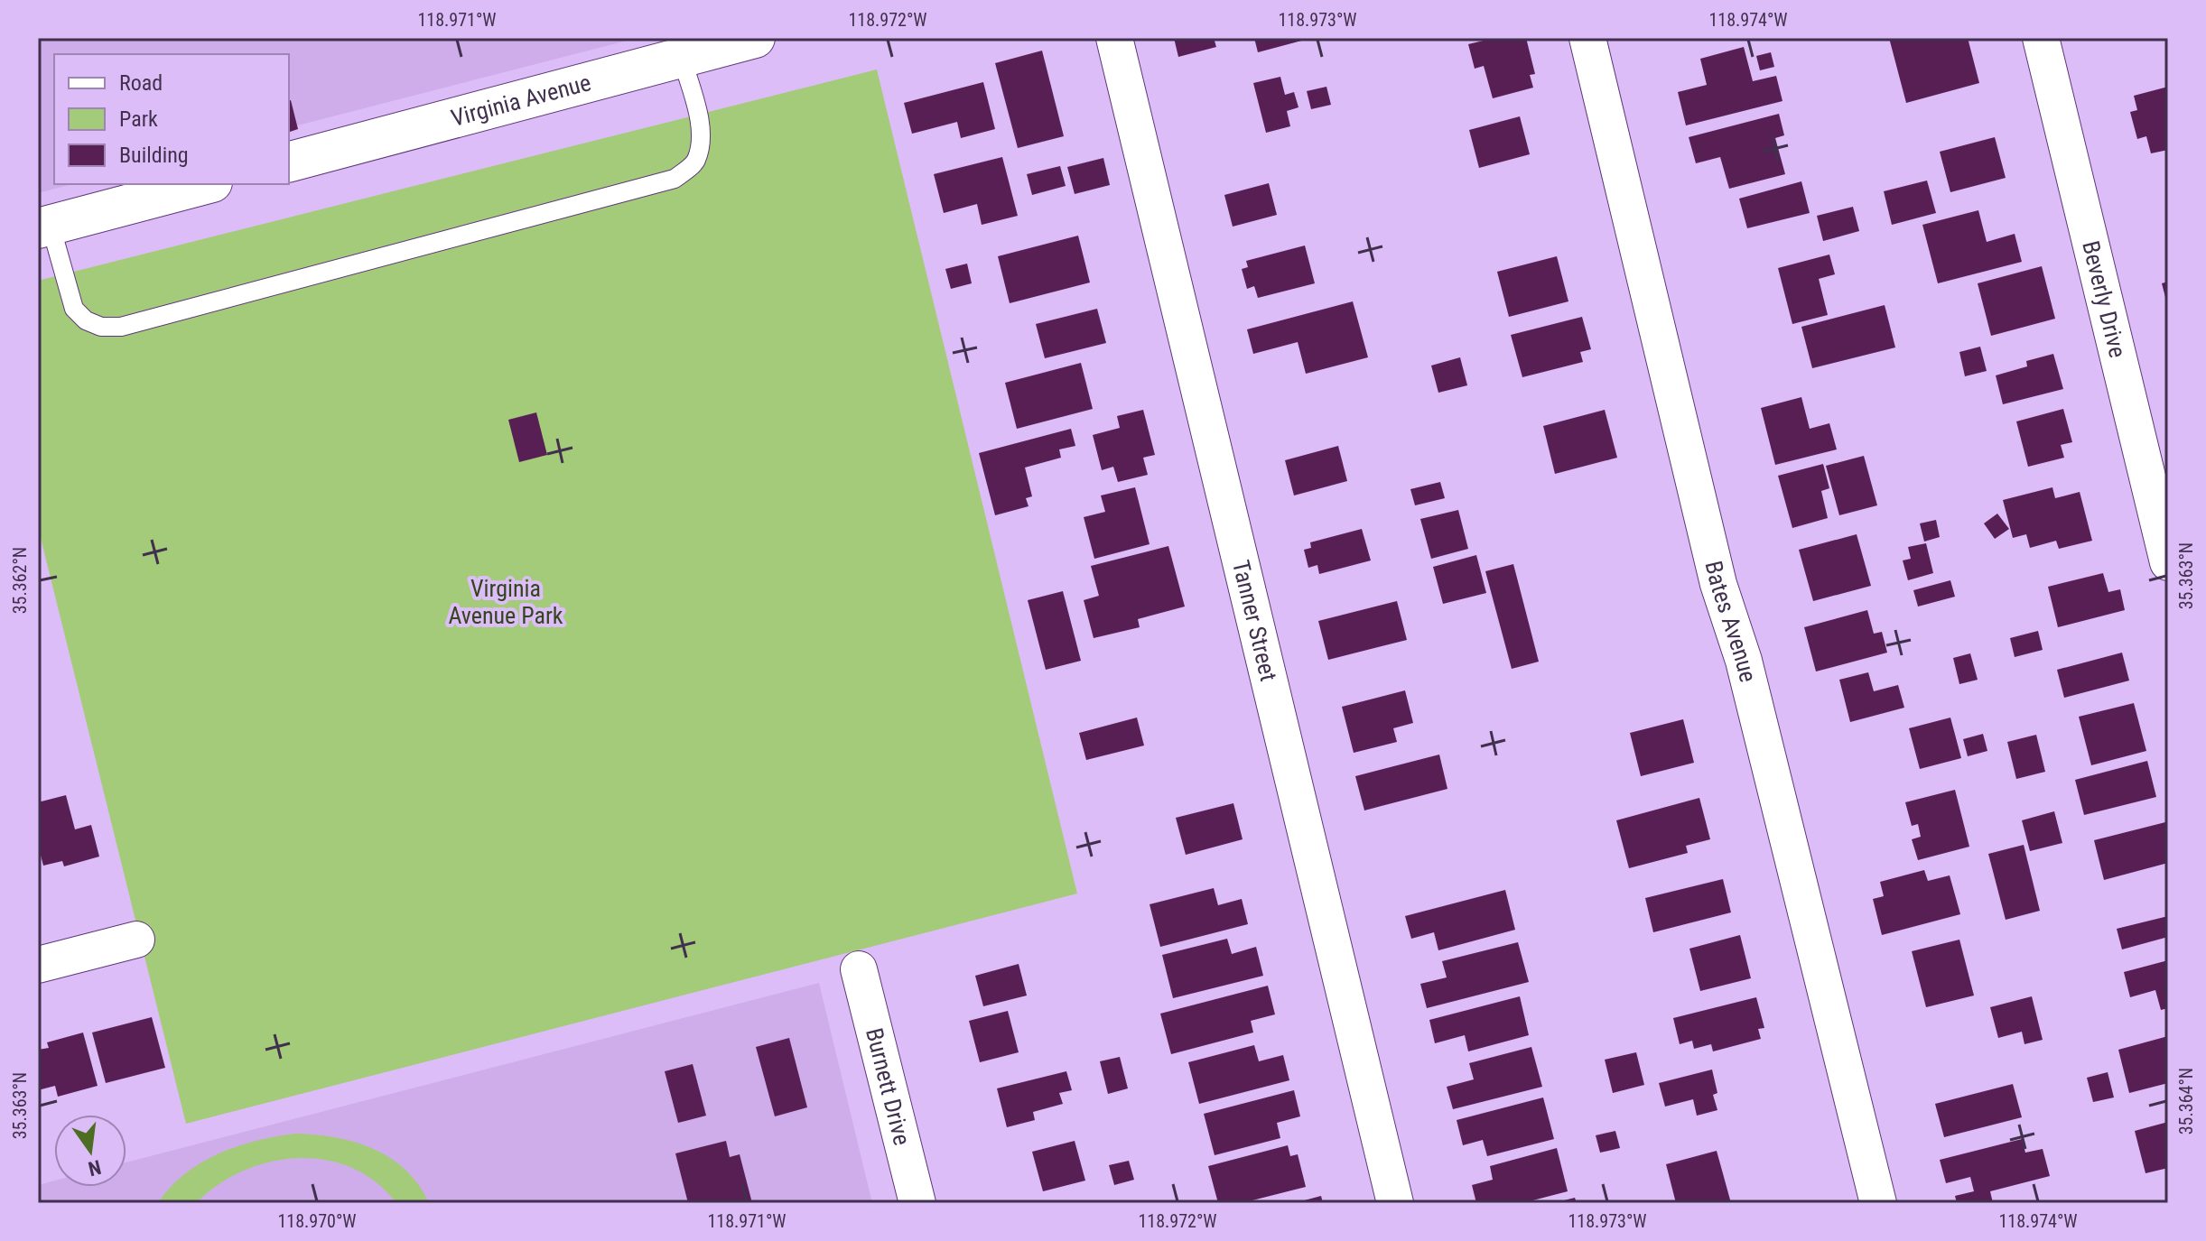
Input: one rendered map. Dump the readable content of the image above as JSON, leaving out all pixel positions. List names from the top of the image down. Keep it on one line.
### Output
{"streets":{"street":["Virginia Avenue","Beverly Drive","Tanner Street","Bates Avenue","Burnett Drive"]},"parks":["Virginia Avenue Park"],"legend":["Road","Park","Building"],"north":"bottom","coordinates":["118.971°W","118.972°W","118.973°W","118.974°W","35.363°N","35.362°N","35.364°N","118.970°W"]}
